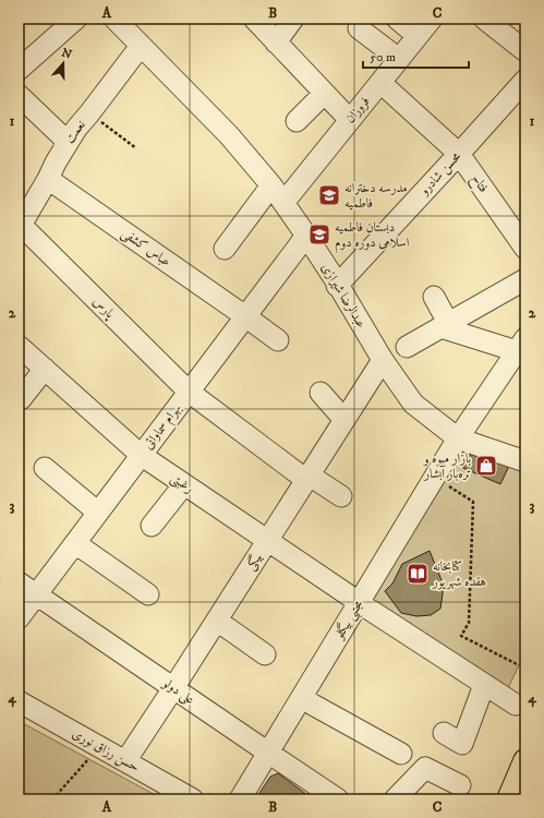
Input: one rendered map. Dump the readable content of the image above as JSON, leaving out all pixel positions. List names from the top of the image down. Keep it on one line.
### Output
{"streets":{"street":["فروزان","نعمت","محسن شادرو","فتاح","عباس کشفی","عبدالرضا شیرازی","پارس","بهرام سماواتی","رغبتی","بیگی","مجتبی بیگلو","علی دولو","حسن رزاق نوری"]},"crossings":[["فروزان","عبدالرضا شیرازی"],["نعمت","عباس کشفی"],["نعمت","عبدالرضا شیرازی"],["نعمت","پارس"],["محسن شادرو","فتاح"],["محسن شادرو","عبدالرضا شیرازی"],["عباس کشفی","بهرام سماواتی"],["عبدالرضا شیرازی","بهرام سماواتی"],["عبدالرضا شیرازی","بیگی"],["عبدالرضا شیرازی","مجتبی بیگلو"],["پارس","بهرام سماواتی"],["پارس","بیگی"],["بهرام سماواتی","رغبتی"],["بهرام سماواتی","علی دولو"],["رغبتی","بیگی"],["رغبتی","مجتبی بیگلو"],["بیگی","علی دولو"],["بیگی","حسن رزاق نوری"],["مجتبی بیگلو","علی دولو"]],"places":{"school or university":["مدرسه دخترانه فاطمیه","دبستان فاطمیه اسلامی دوره دوم"],"shop":["بازار میوه و تره‌بار آبشار"],"library":["کتابخانه هفده شهریور"]},"scale_bar":"50 m","north":"top","grid":{"columns":["A","B","C"],"rows":["1","2","3","4"]}}
